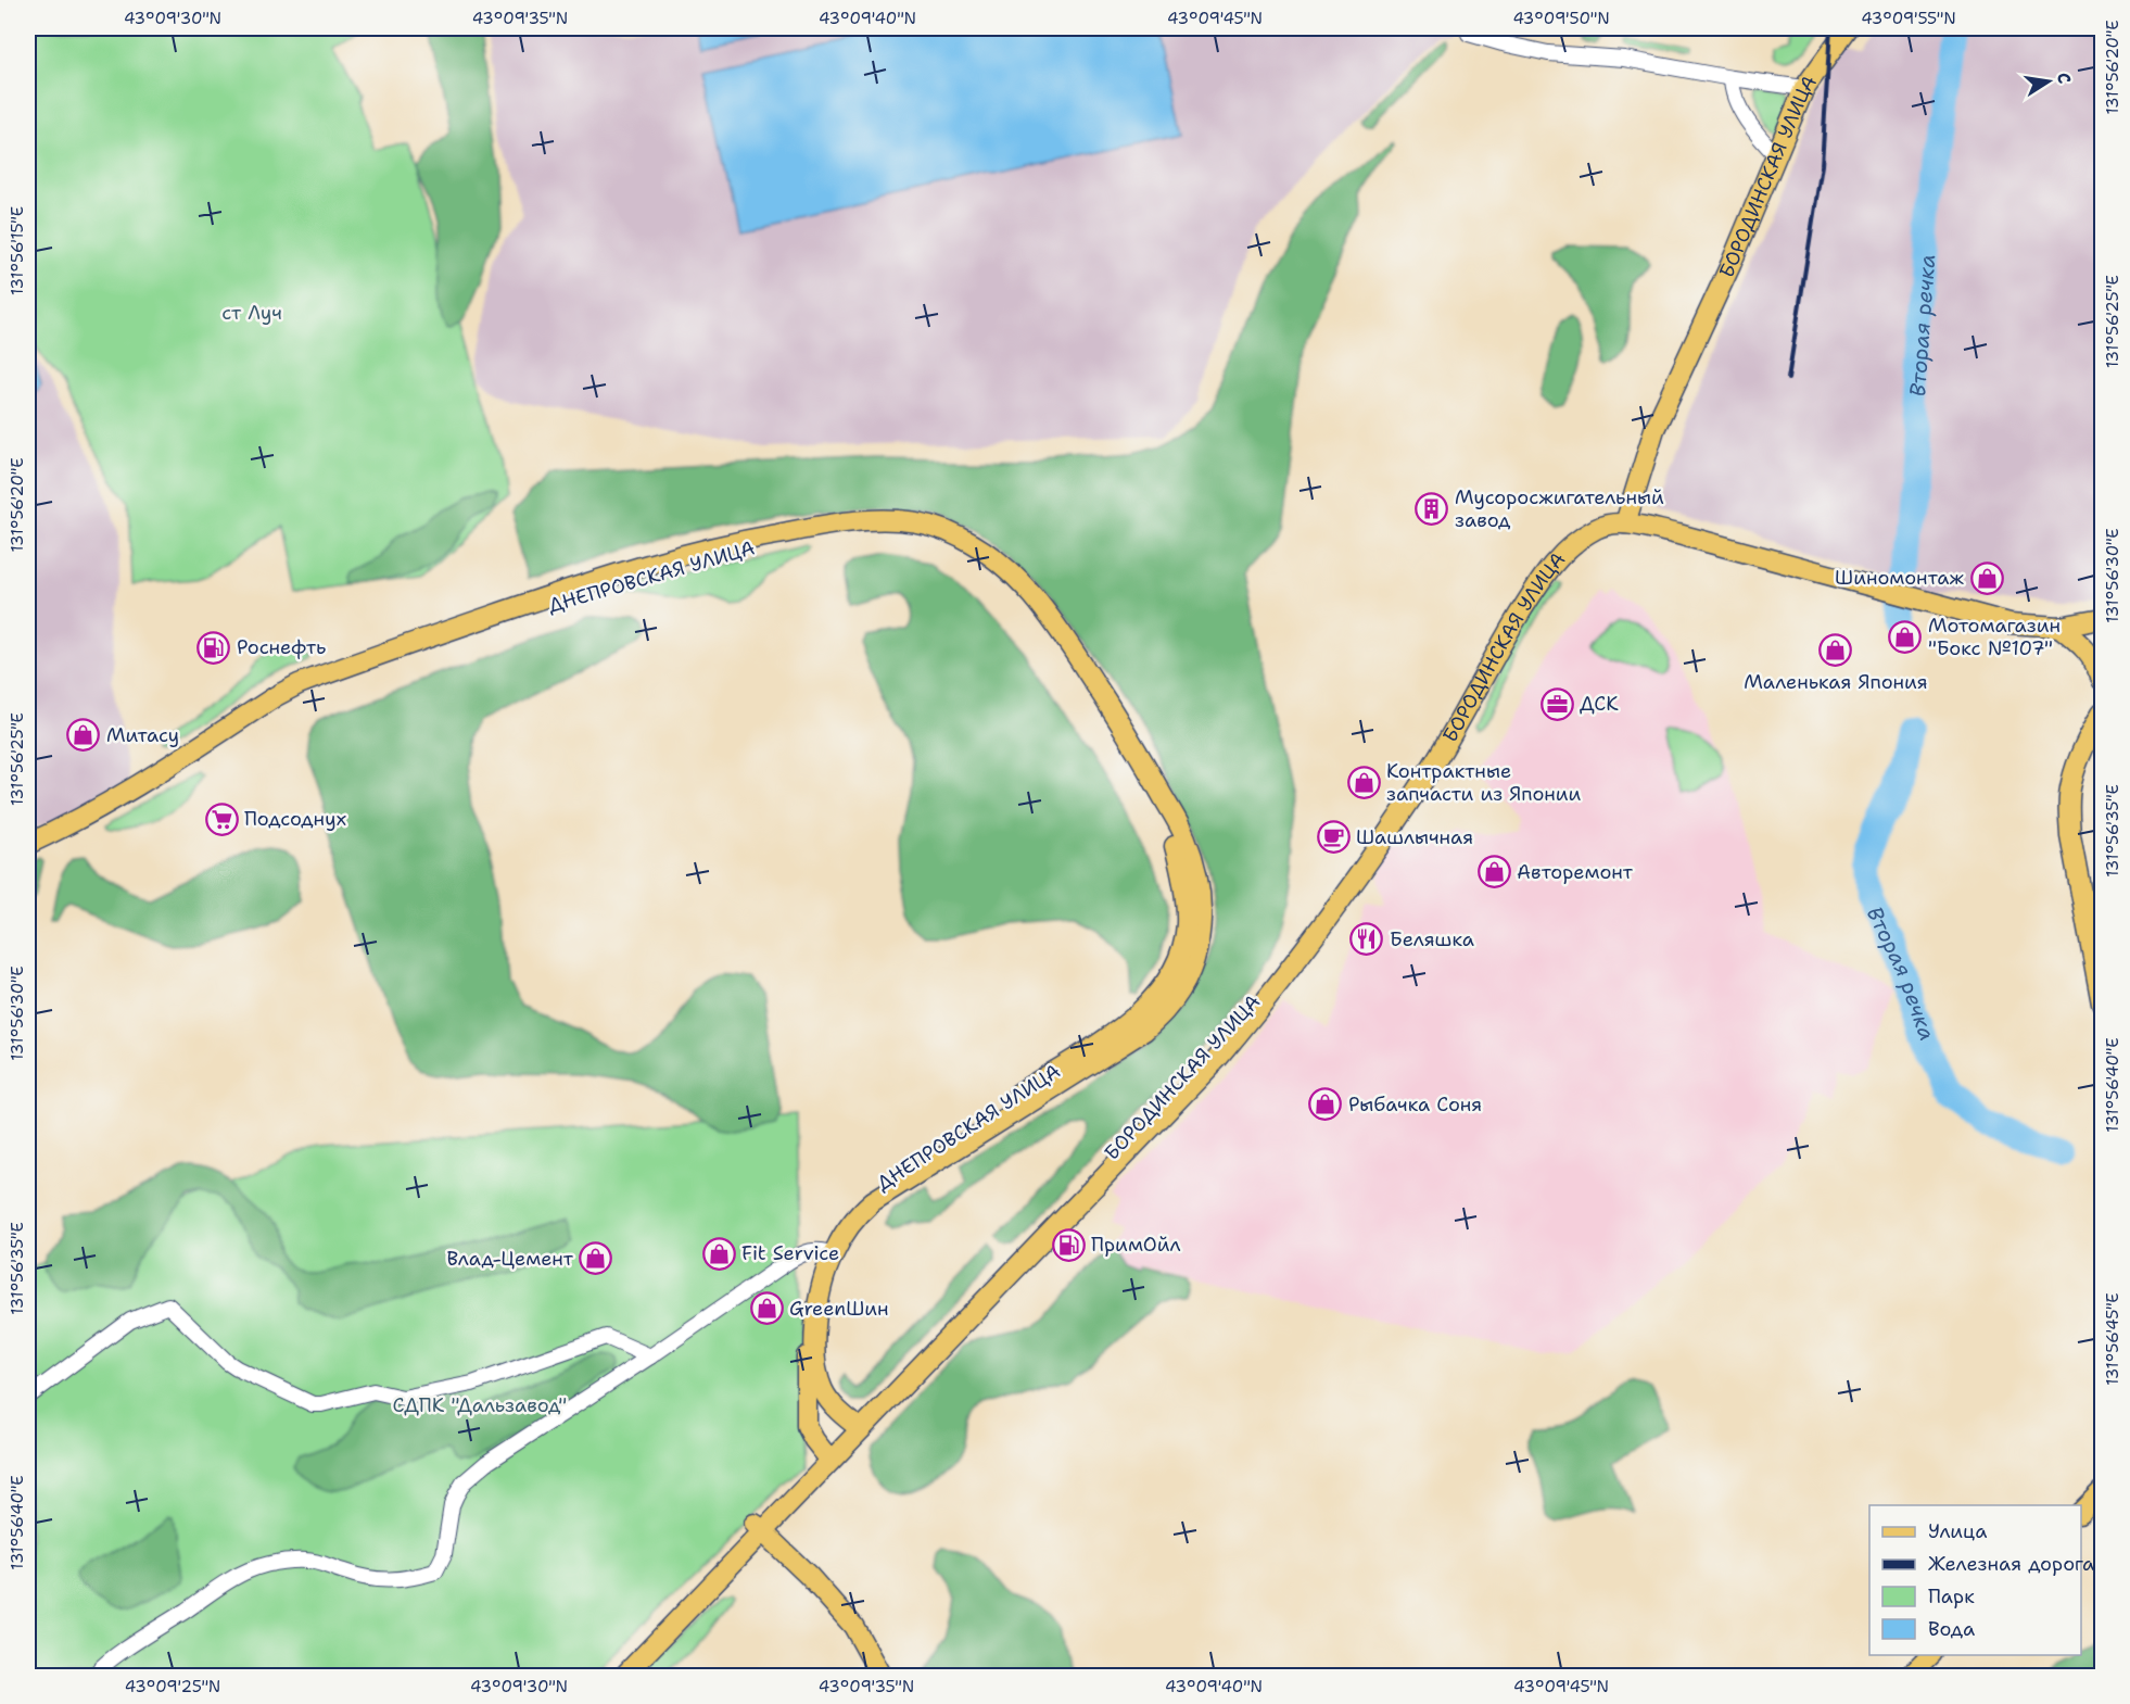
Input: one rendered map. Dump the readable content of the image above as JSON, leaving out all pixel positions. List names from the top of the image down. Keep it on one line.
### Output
{"streets":{"main road":["БОРОДИНСКАЯ УЛИЦА","ДНЕПРОВСКАЯ УЛИЦА"]},"crossings":[["БОРОДИНСКАЯ УЛИЦА","ДНЕПРОВСКАЯ УЛИЦА"]],"water":["Вторая речка"],"parks":["ст Луч","СДПК \"Дальзавод\""],"places":{"building":["Мусоросжигательный завод"],"shop":["Шиномонтаж","Мотомагазин \"Бокс №107\"","Маленькая Япония","Митасу","Контрактные запчасти из Японии","Авторемонт","Рыбачка Соня","Fit Service","Влад-Цемент","GreenШин"],"fuel station":["Роснефть","ПримОйл"],"office":["ДСК"],"supermarket":["Подсоднух"],"cafe":["Шашлычная"],"restaurant":["Беляшка"]},"legend":["Улица","Железная дорога","Парк","Вода"],"north":"right","coordinates":["43°09'30\"N","43°09'35\"N","43°09'40\"N","43°09'45\"N","43°09'50\"N","43°09'55\"N","131°56'20\"E","131°56'15\"E","131°56'25\"E","131°56'30\"E","131°56'35\"E","131°56'40\"E","131°56'45\"E","43°09'25\"N"]}
